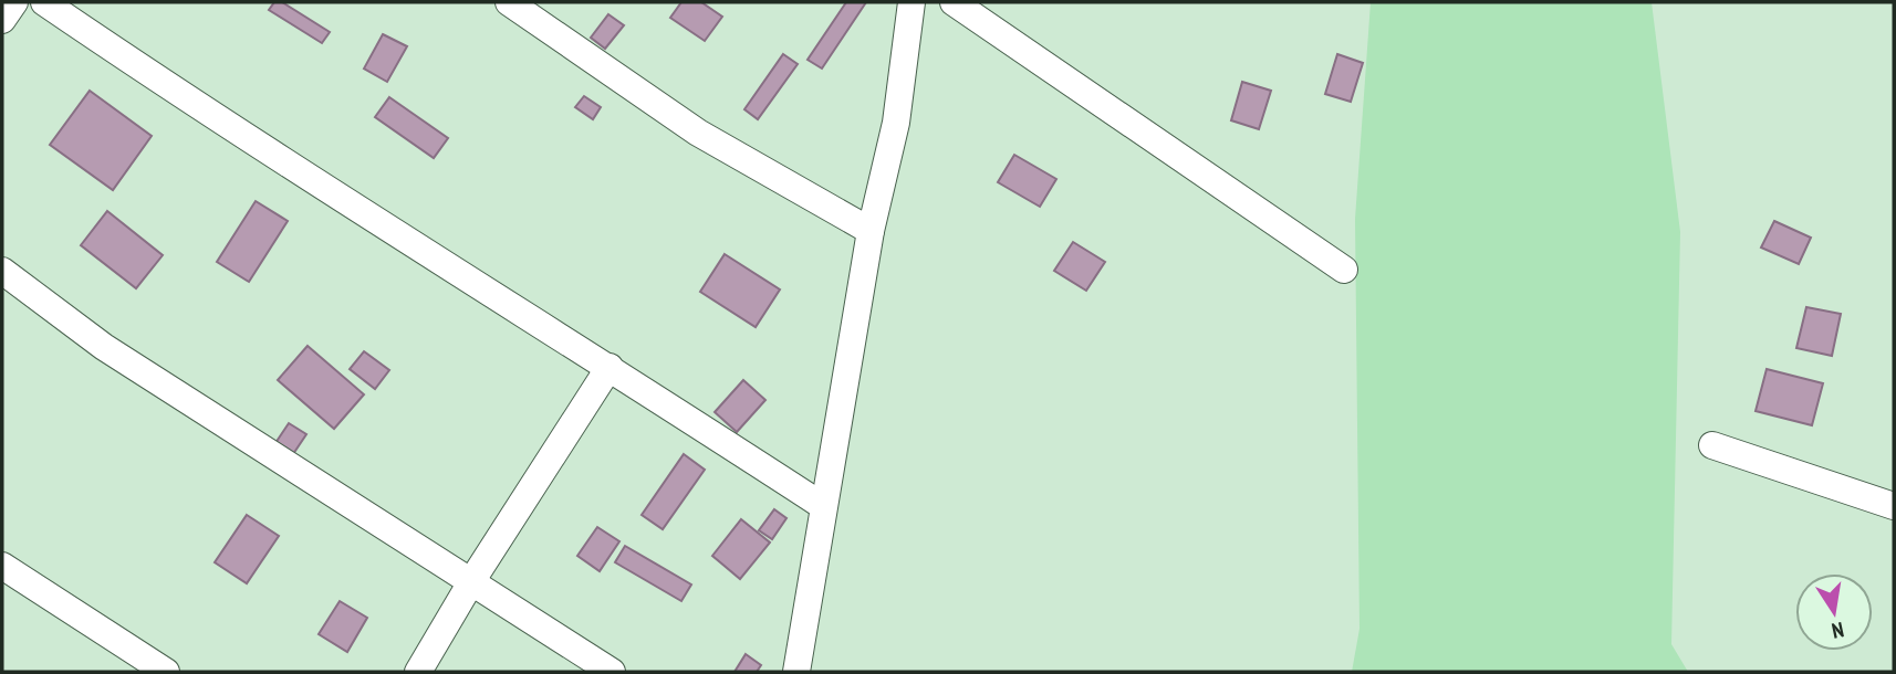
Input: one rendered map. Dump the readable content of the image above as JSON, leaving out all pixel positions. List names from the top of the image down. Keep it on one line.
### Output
{"north":"bottom"}
